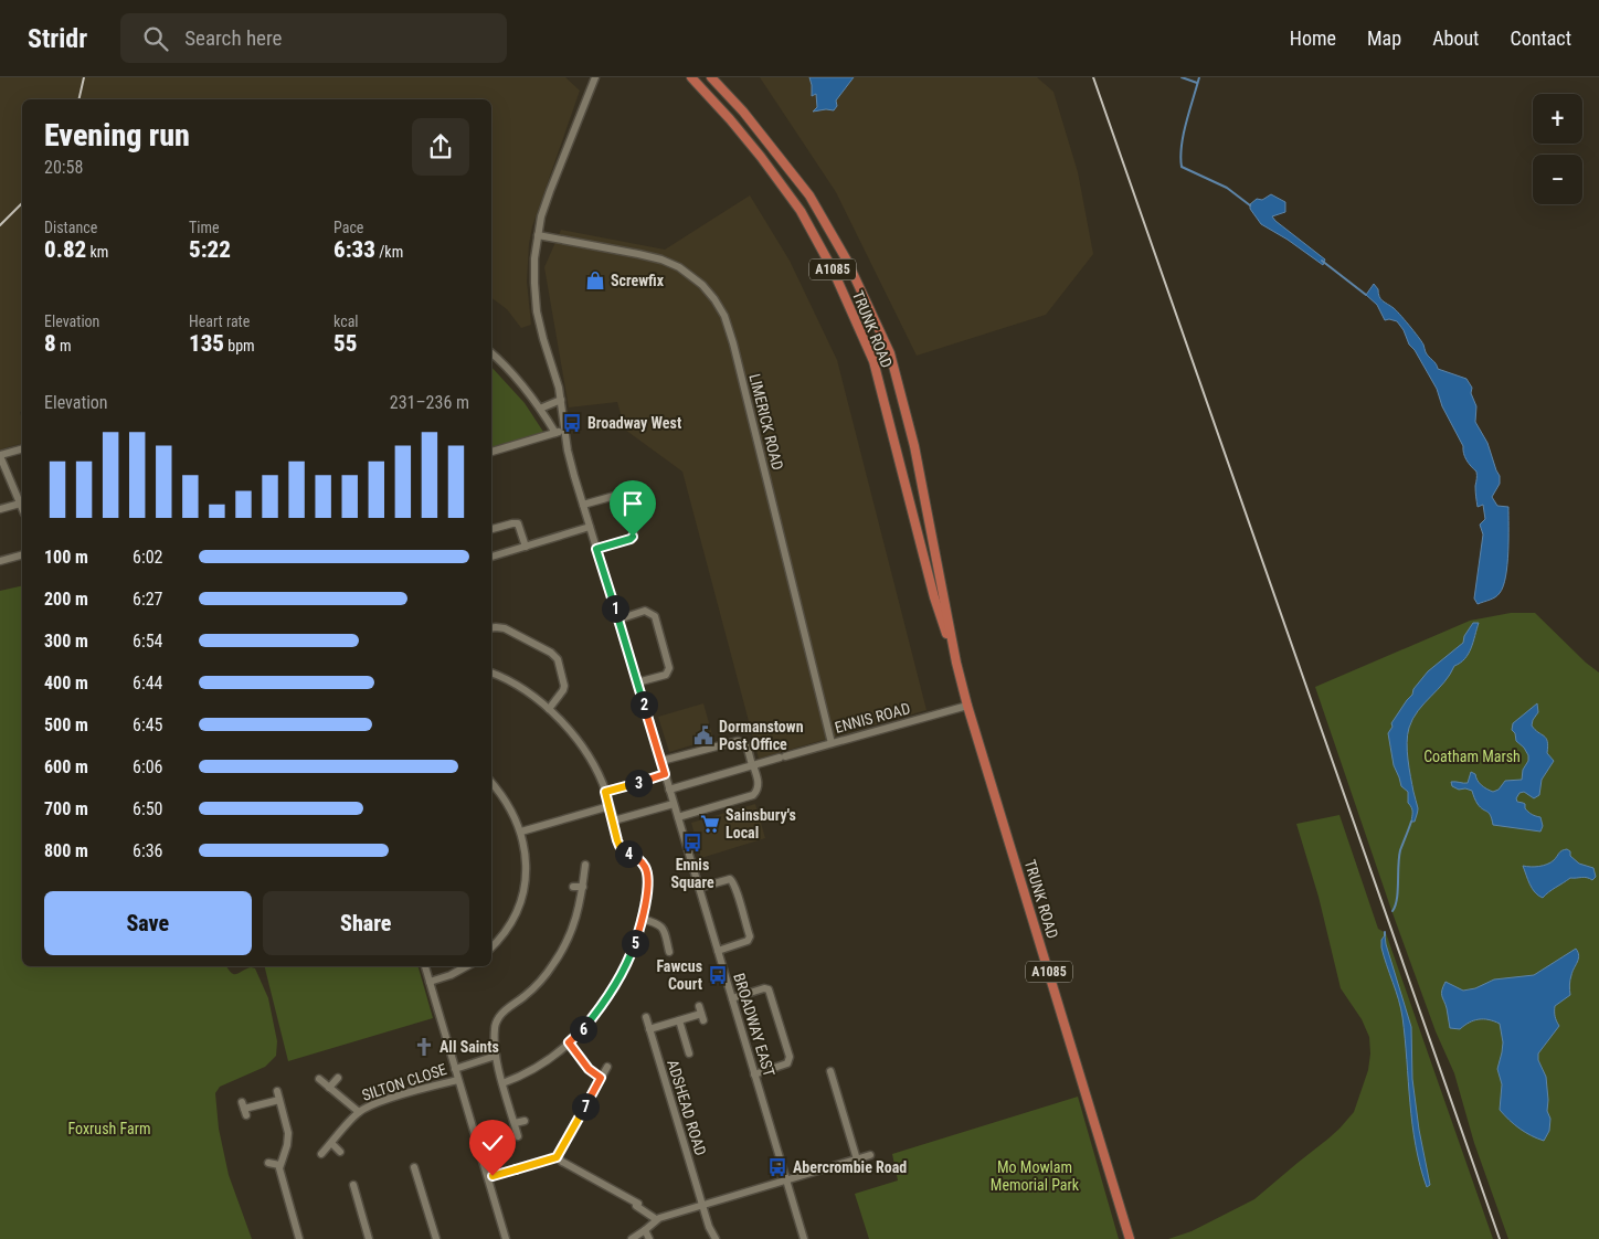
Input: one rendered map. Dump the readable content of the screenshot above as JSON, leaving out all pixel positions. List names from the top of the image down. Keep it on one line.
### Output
{"streets":{"main road":["A1085","TRUNK ROAD"],"street":["LIMERICK ROAD","ENNIS ROAD","BROADWAY EAST","SILTON CLOSE","ADSHEAD ROAD"]},"crossings":[["TRUNK ROAD","ENNIS ROAD"],["LIMERICK ROAD","ENNIS ROAD"]],"parks":["Coatham Marsh","Foxrush Farm","Mo Mowlam Memorial Park"],"places":{"shop":["Screwfix"],"bus stop":["Broadway West","Ennis Square","Fawcus Court","Abercrombie Road"],"public building":["Dormanstown Post Office"],"supermarket":["Sainsbury's Local"],"church":["All Saints"]},"page":{"header":"Stridr","search":"Search here","nav":["Home","Map","About","Contact"],"map_buttons":["+","−"],"heading":["Evening run","20:58"],"stats":[["Distance","0.82 km"],["Time","5:22"],["Pace","6:33 /km"],["Elevation","8 m"],["Heart rate","135 bpm"],["kcal","55"]],"chart":["Elevation","231–236 m"],"list":[{"name":"100 m","note":"6:02"},{"name":"200 m","note":"6:27"},{"name":"300 m","note":"6:54"},{"name":"400 m","note":"6:44"},{"name":"500 m","note":"6:45"},{"name":"600 m","note":"6:06"},{"name":"700 m","note":"6:50"},{"name":"800 m","note":"6:36"}],"pins":["1","2","3","4","5","6","7"],"buttons":["Save","Share"]}}
